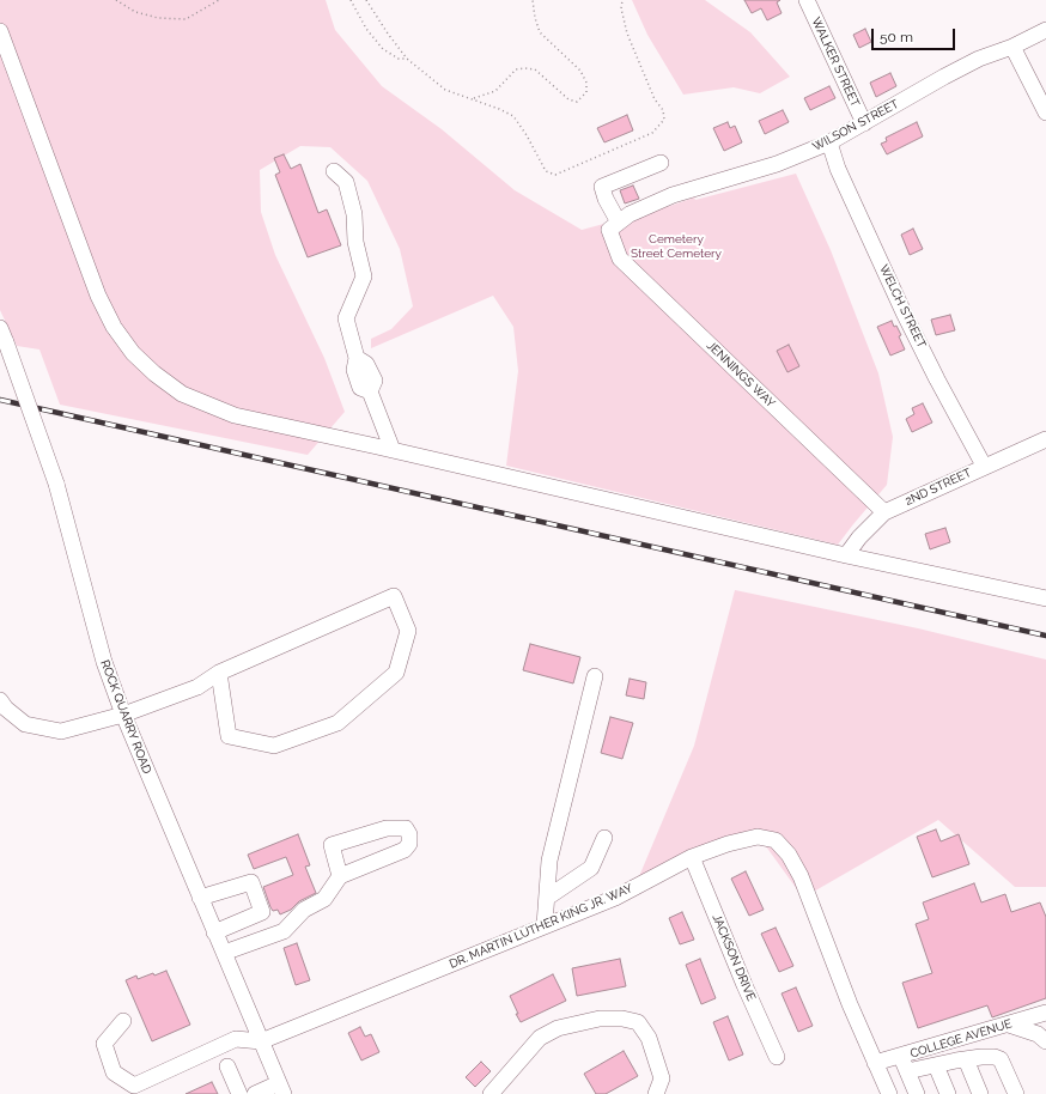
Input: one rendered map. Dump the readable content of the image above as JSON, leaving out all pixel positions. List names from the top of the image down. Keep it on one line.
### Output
{"streets":{"street":["WALKER STREET","WILSON STREET","WELCH STREET","JENNINGS WAY","2ND STREET","ROCK QUARRY ROAD","DR. MARTIN LUTHER KING JR. WAY","JACKSON DRIVE","COLLEGE AVENUE"]},"crossings":[["WALKER STREET","WILSON STREET"],["WILSON STREET","WELCH STREET"],["WILSON STREET","JENNINGS WAY"],["WELCH STREET","2ND STREET"],["JENNINGS WAY","2ND STREET"],["ROCK QUARRY ROAD","DR. MARTIN LUTHER KING JR. WAY"],["DR. MARTIN LUTHER KING JR. WAY","JACKSON DRIVE"],["DR. MARTIN LUTHER KING JR. WAY","COLLEGE AVENUE"]],"parks":["Cemetery Street Cemetery"],"scale_bar":"50 m"}
